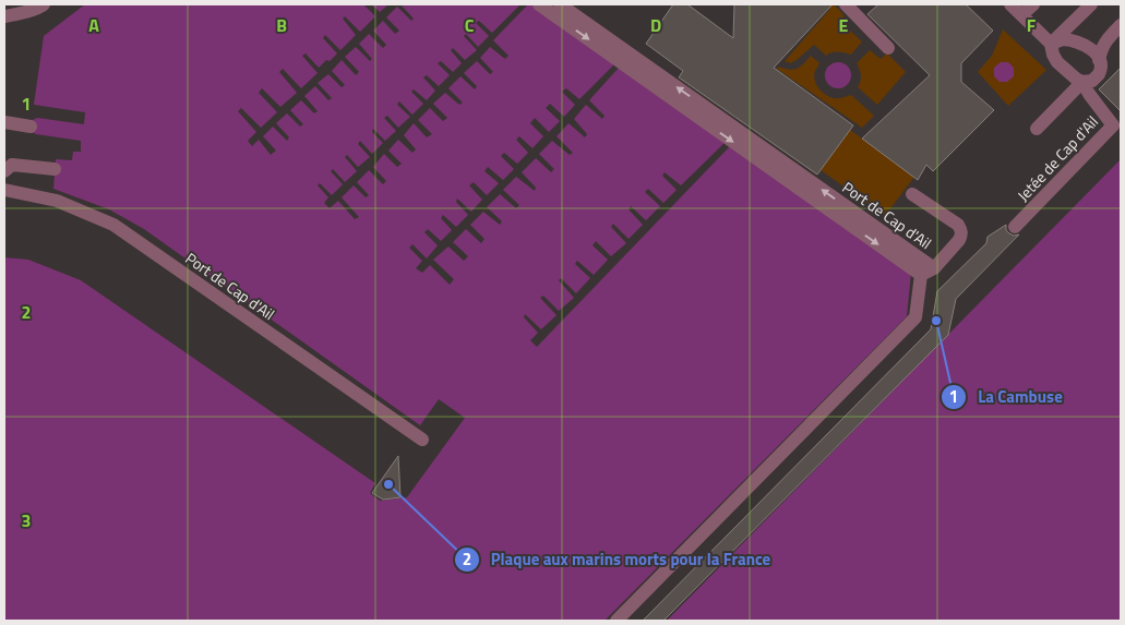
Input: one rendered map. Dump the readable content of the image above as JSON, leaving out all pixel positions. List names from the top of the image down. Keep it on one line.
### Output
{"streets":{"street":["Jetée de Cap d'Ail","Port de Cap d'Ail"]},"places":["La Cambuse","Plaque aux marins morts pour la France"],"grid":{"columns":["A","B","C","D","E","F"],"rows":["1","2","3"]}}
